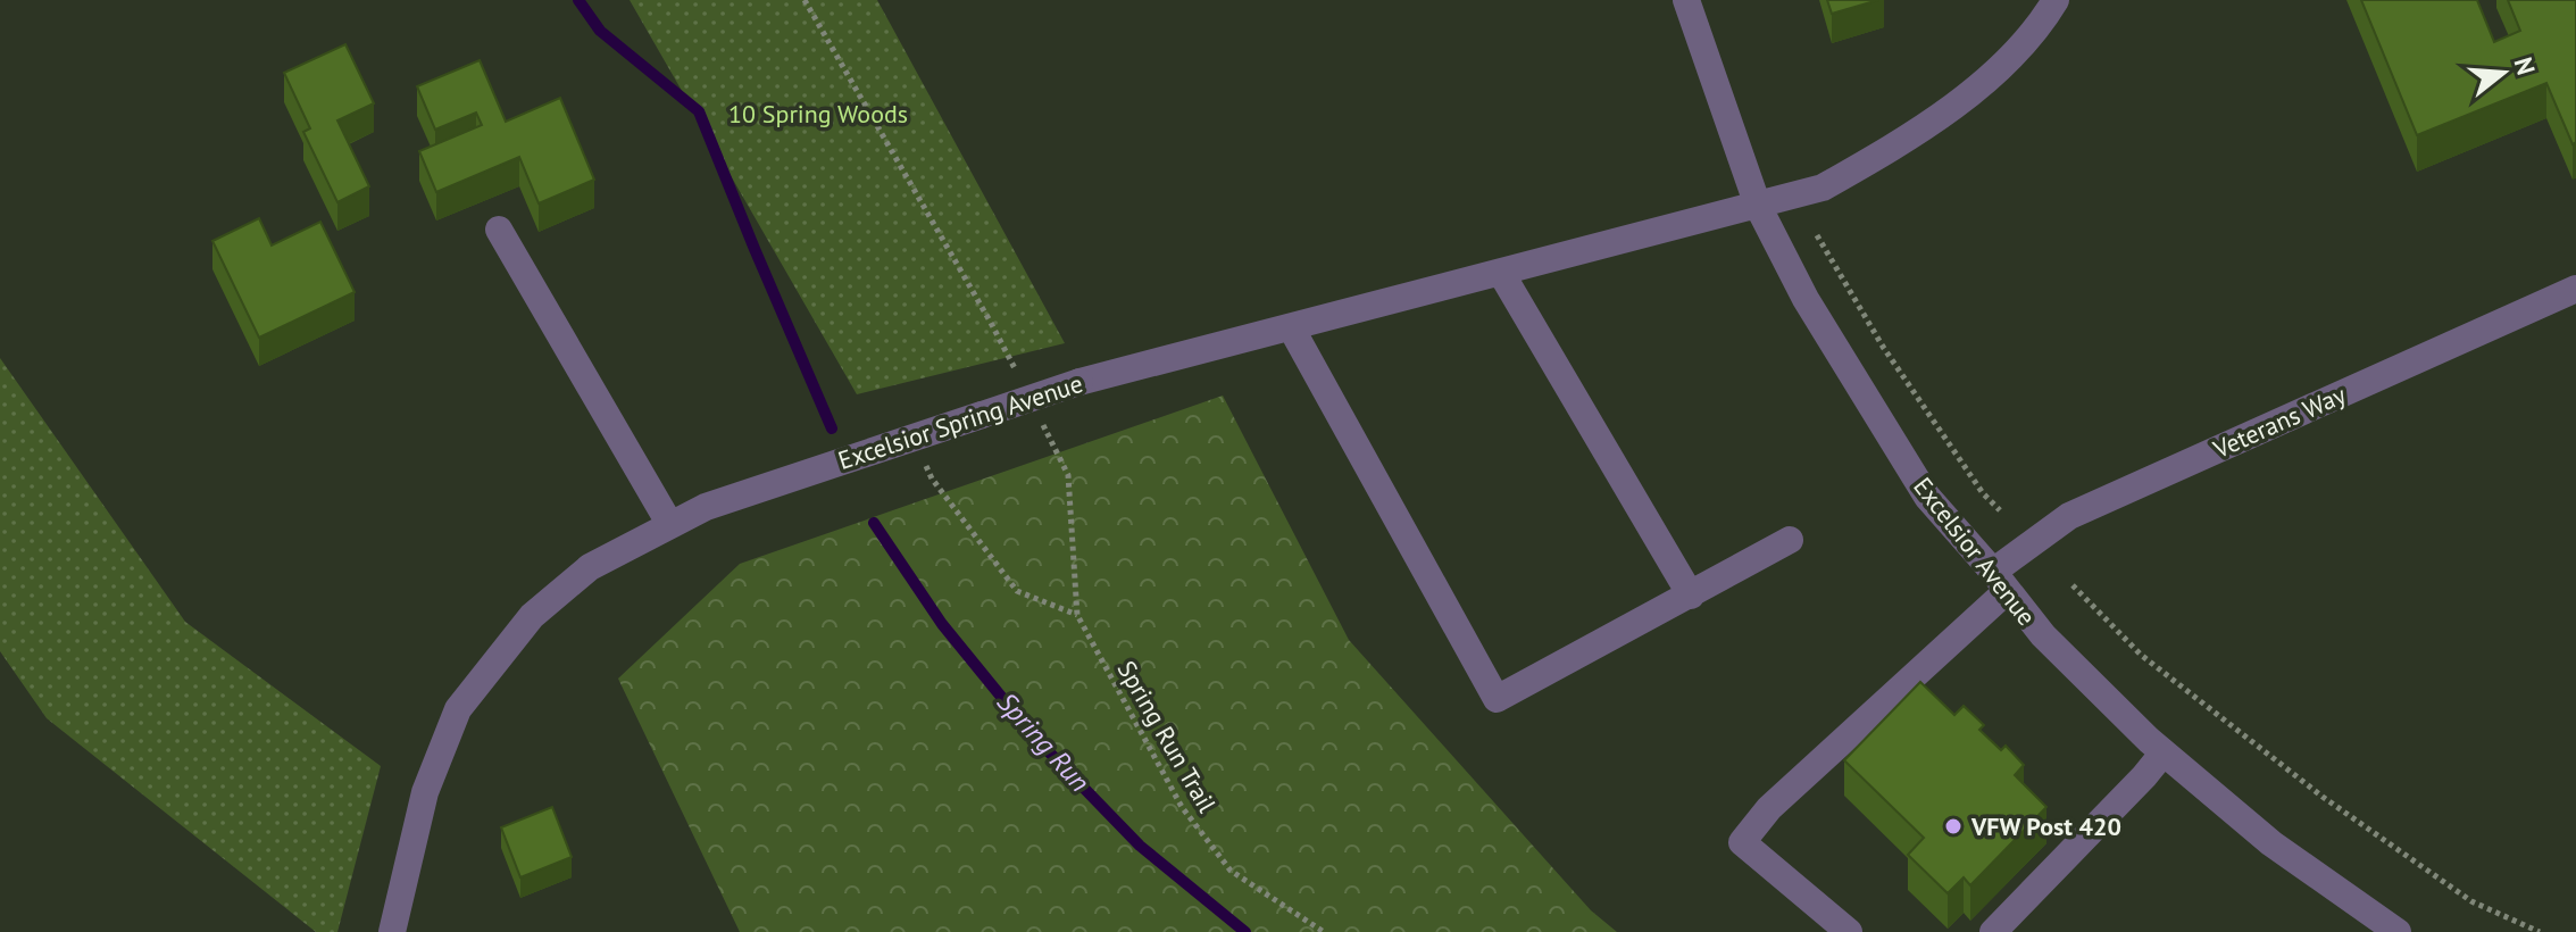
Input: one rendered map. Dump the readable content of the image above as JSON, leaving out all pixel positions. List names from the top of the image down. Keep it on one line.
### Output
{"streets":{"street":["Excelsior Spring Avenue","Veterans Way","Excelsior Avenue"],"path":["Spring Run Trail"]},"crossings":[["Excelsior Spring Avenue","Excelsior Avenue"],["Veterans Way","Excelsior Avenue"]],"water":["Spring Run"],"parks":["10 Spring Woods"],"places":["VFW Post 420"],"north":"right"}
